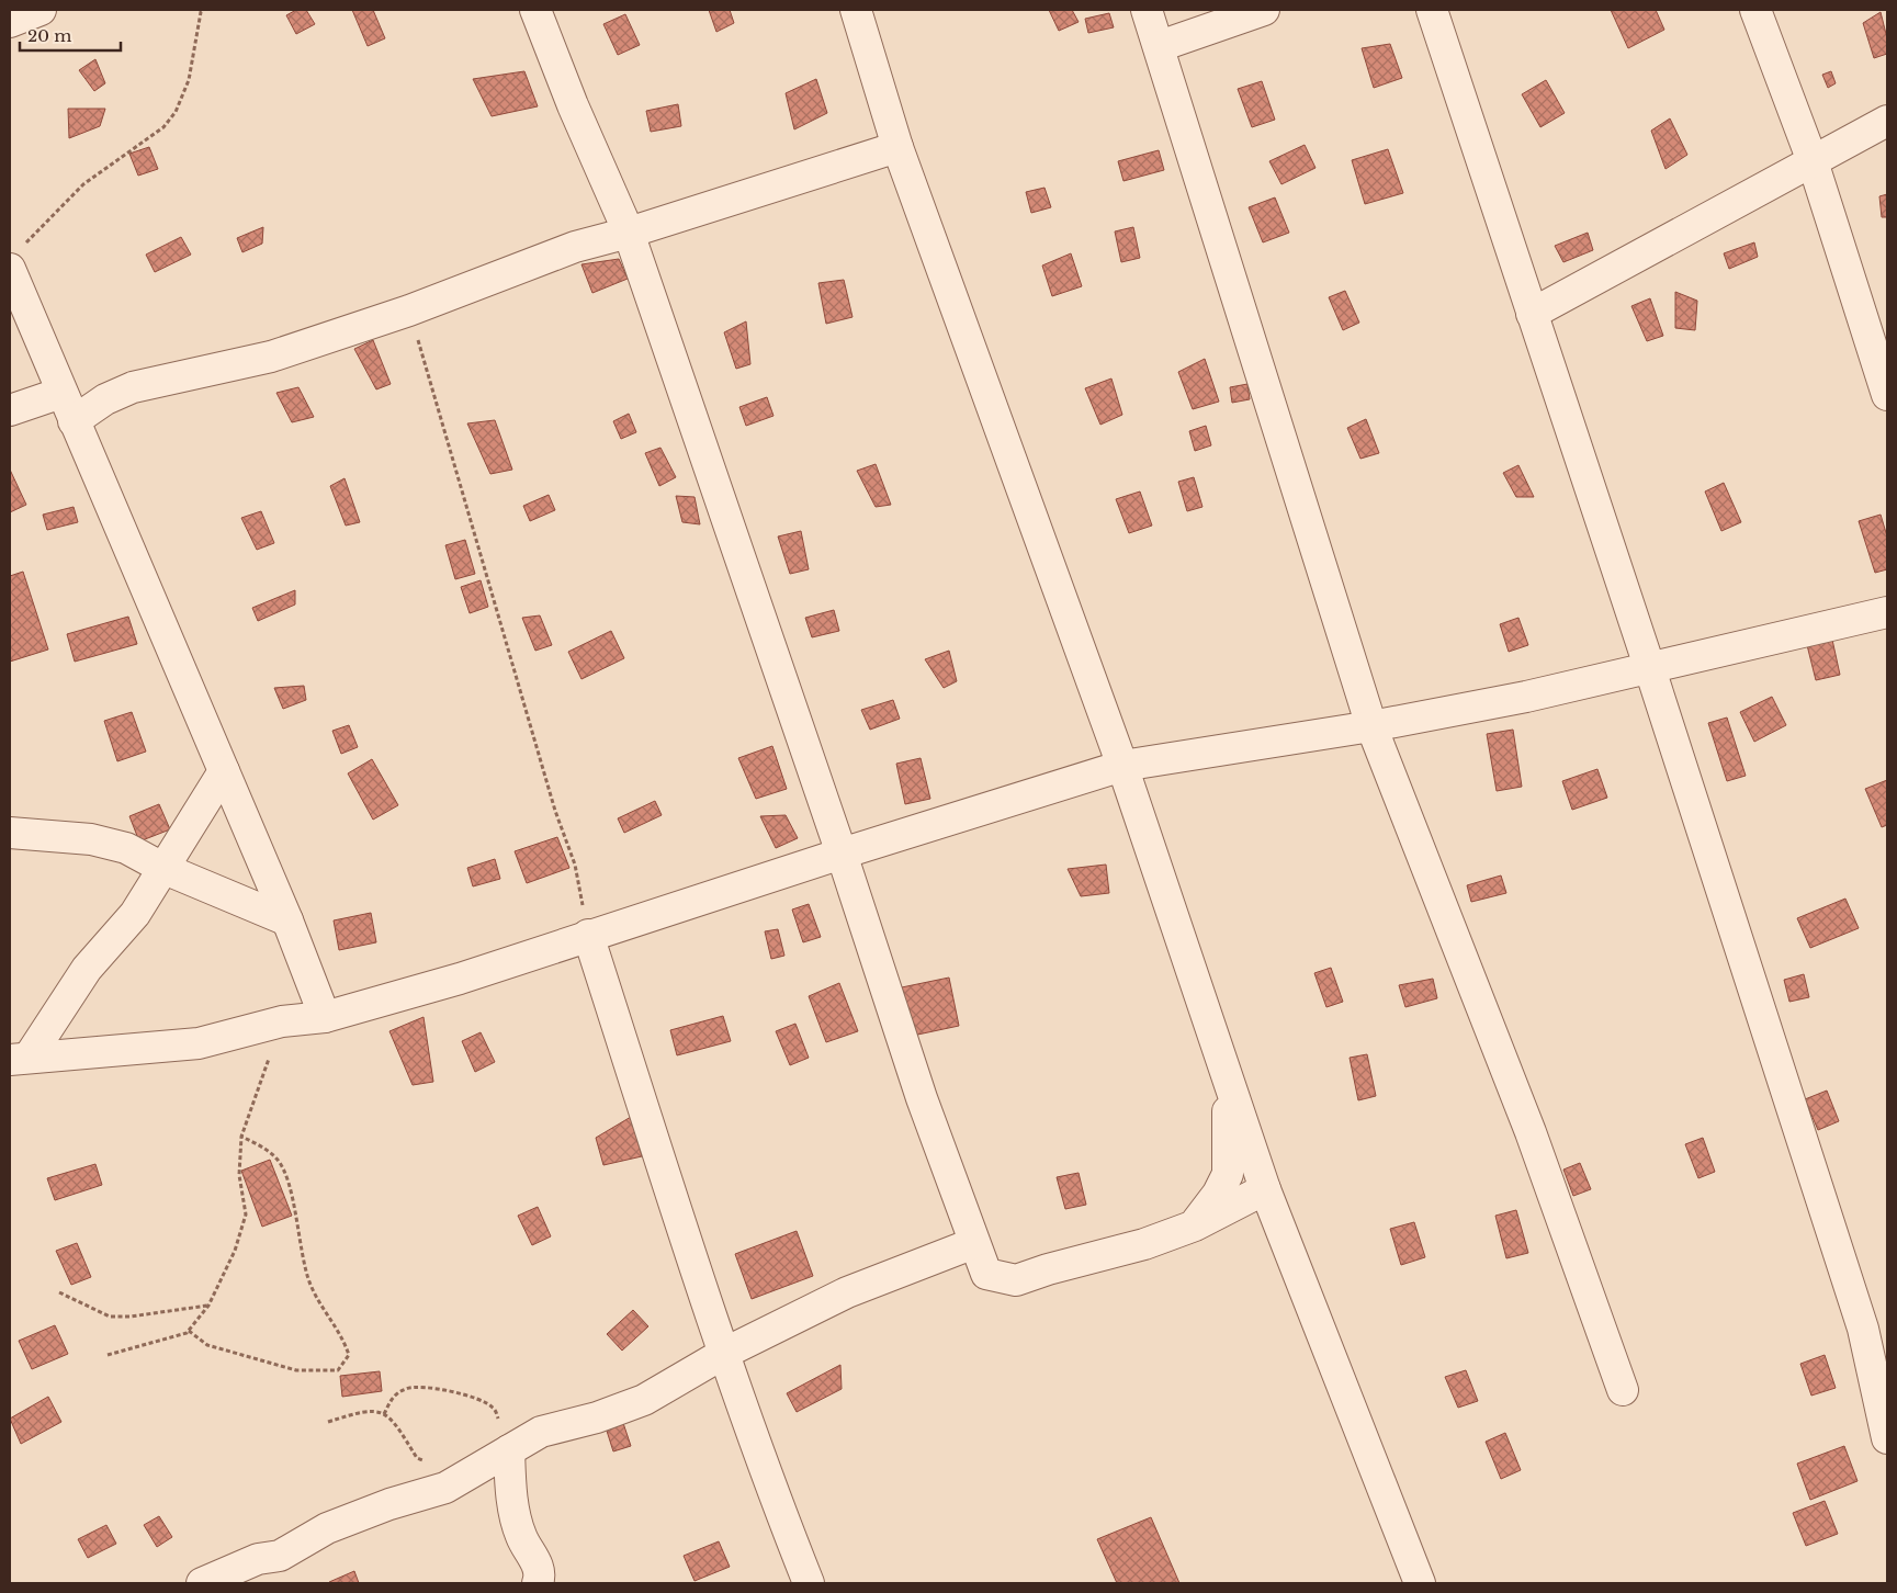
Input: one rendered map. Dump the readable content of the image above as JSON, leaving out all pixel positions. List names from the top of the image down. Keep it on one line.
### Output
{"scale_bar":"20 m"}
